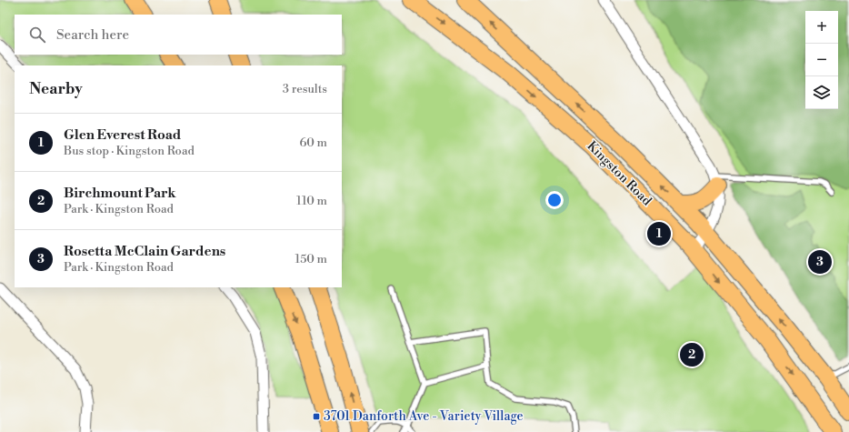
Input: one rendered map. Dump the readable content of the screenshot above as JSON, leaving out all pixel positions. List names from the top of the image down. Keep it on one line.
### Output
{"streets":{"main road":["Kingston Road"]},"places":{"transit":["3701 Danforth Ave - Variety Village"]},"page":{"map_buttons":["+","−"],"search":"Search here","heading":["Nearby","3 results"],"list":[{"mark":"1","name":"Glen Everest Road","note":"Bus stop · Kingston Road","value":"60 m"},{"mark":"2","name":"Birchmount Park","note":"Park · Kingston Road","value":"110 m"},{"mark":"3","name":"Rosetta McClain Gardens","note":"Park · Kingston Road","value":"150 m"}],"pins":["1","3","2"]}}
